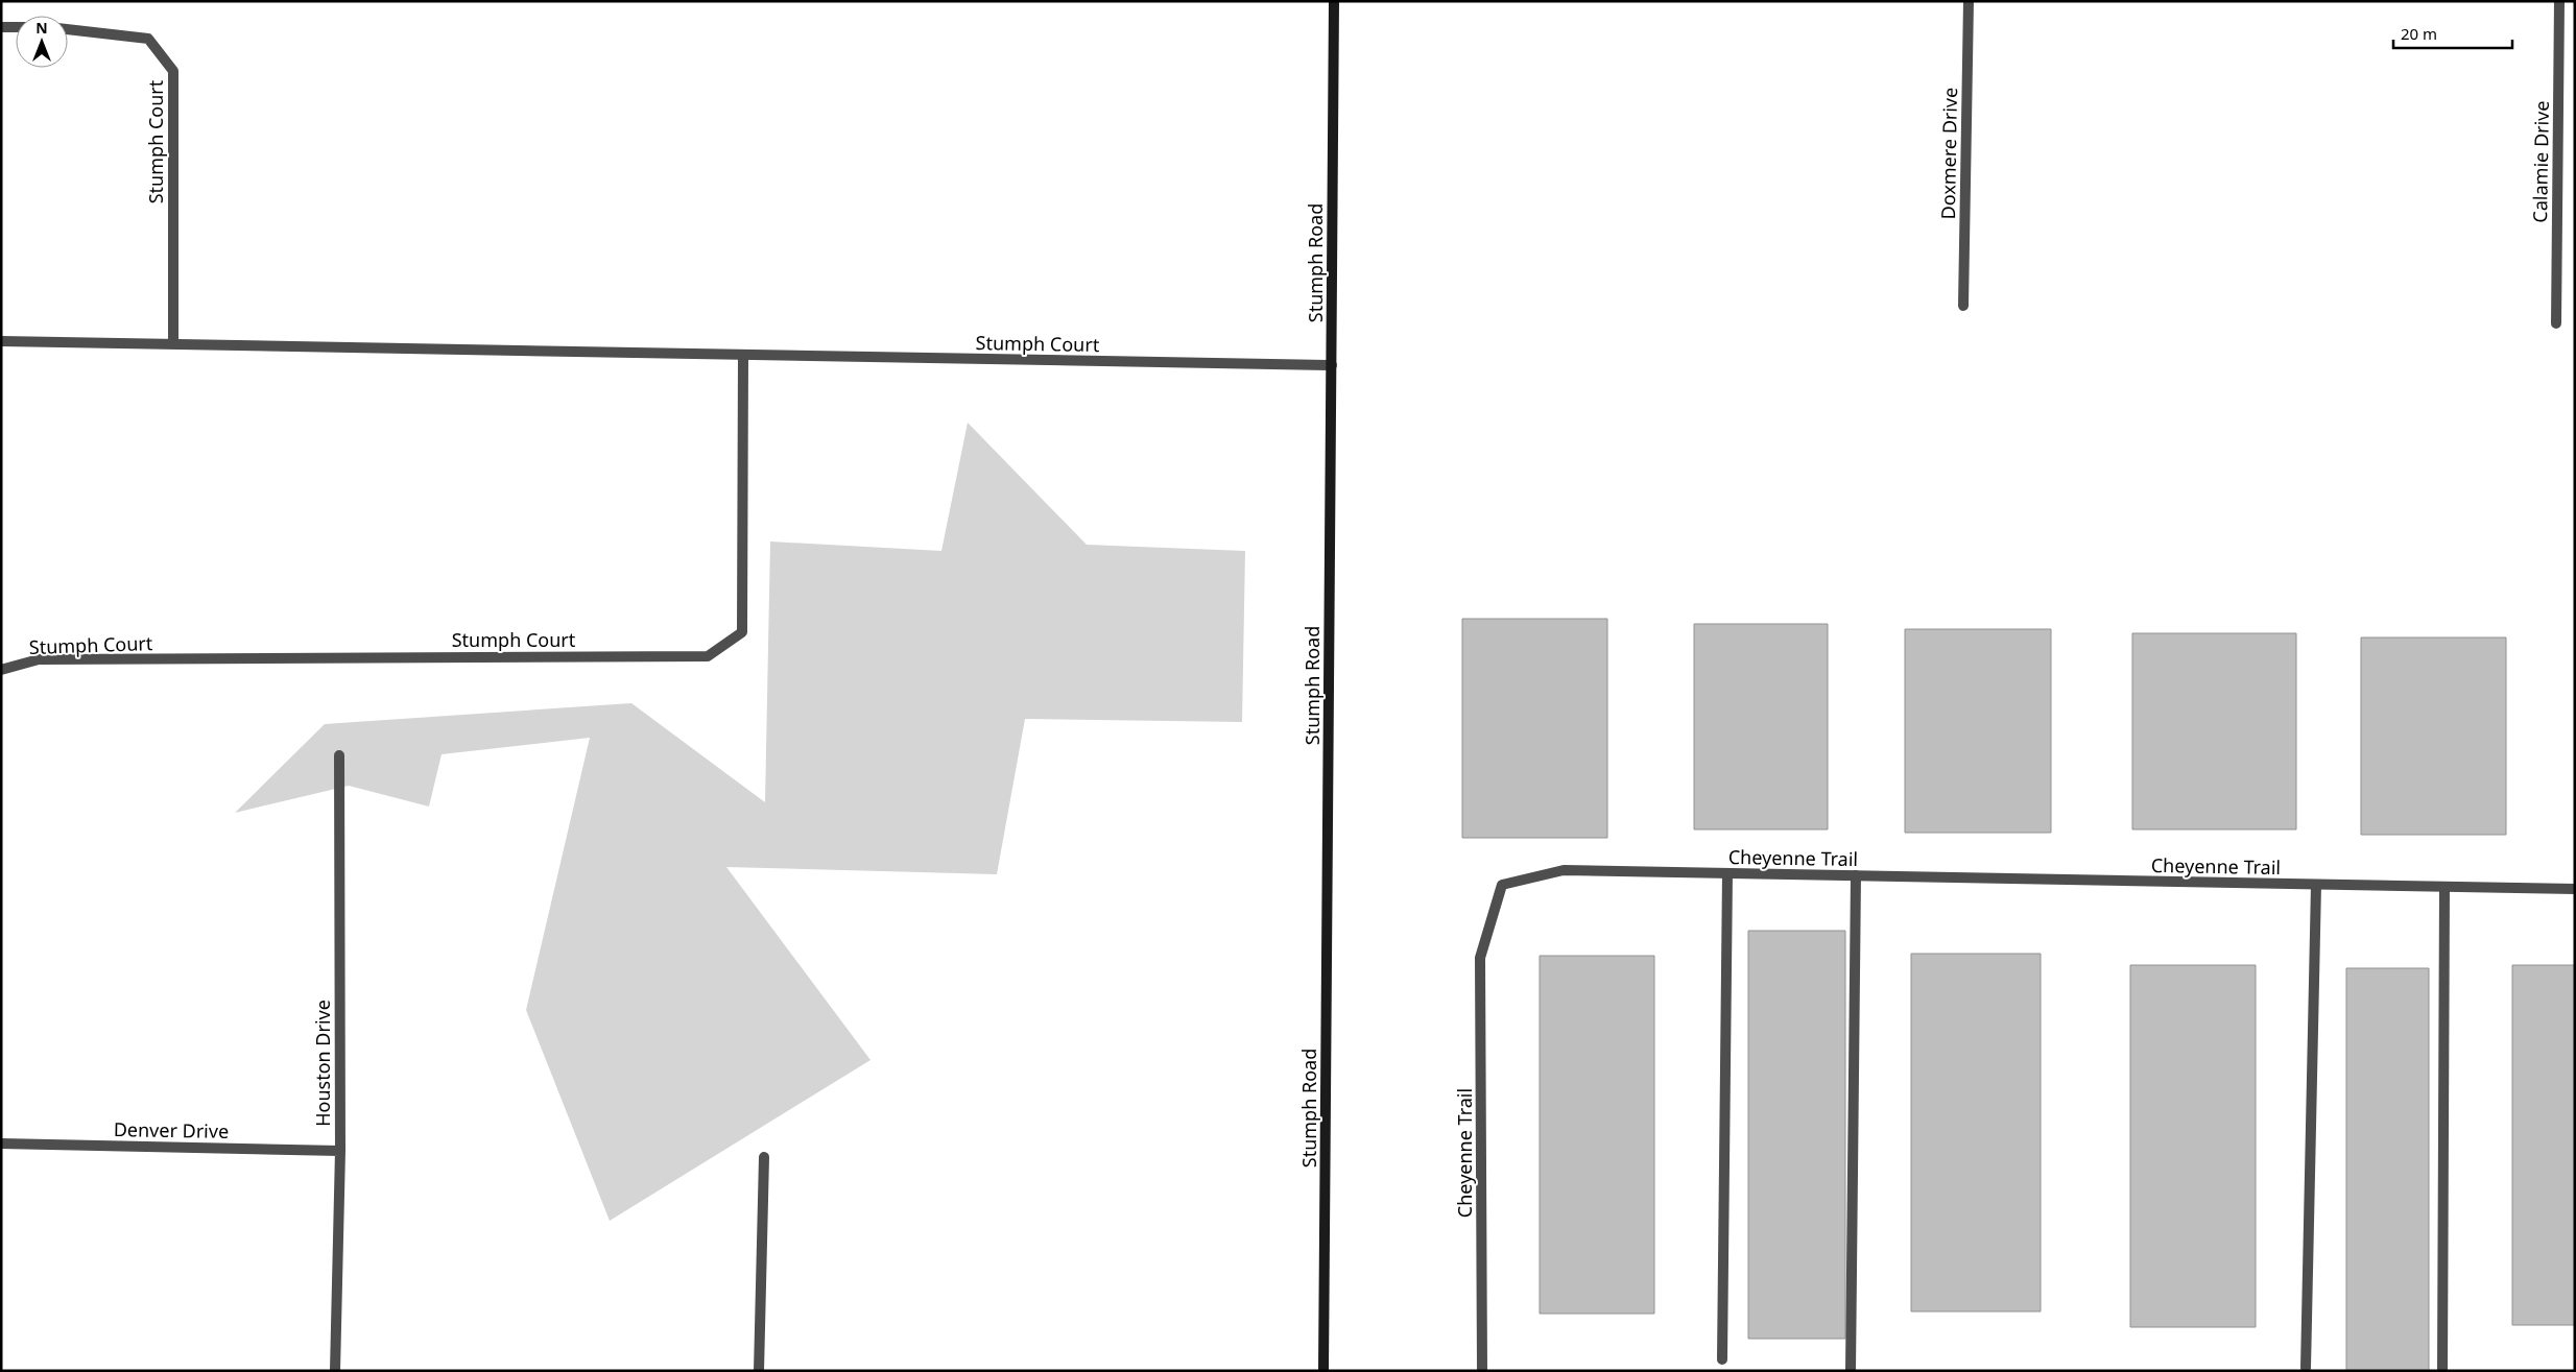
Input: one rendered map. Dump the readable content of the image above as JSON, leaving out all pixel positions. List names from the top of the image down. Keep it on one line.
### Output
{"streets":{"main road":["Stumph Road"],"street":["Stumph Court","Doxmere Drive","Calamie Drive","Cheyenne Trail","Houston Drive","Denver Drive"]},"crossings":[["Stumph Court","Stumph Road"],["Houston Drive","Denver Drive"]],"scale_bar":"20 m","north":"top"}
